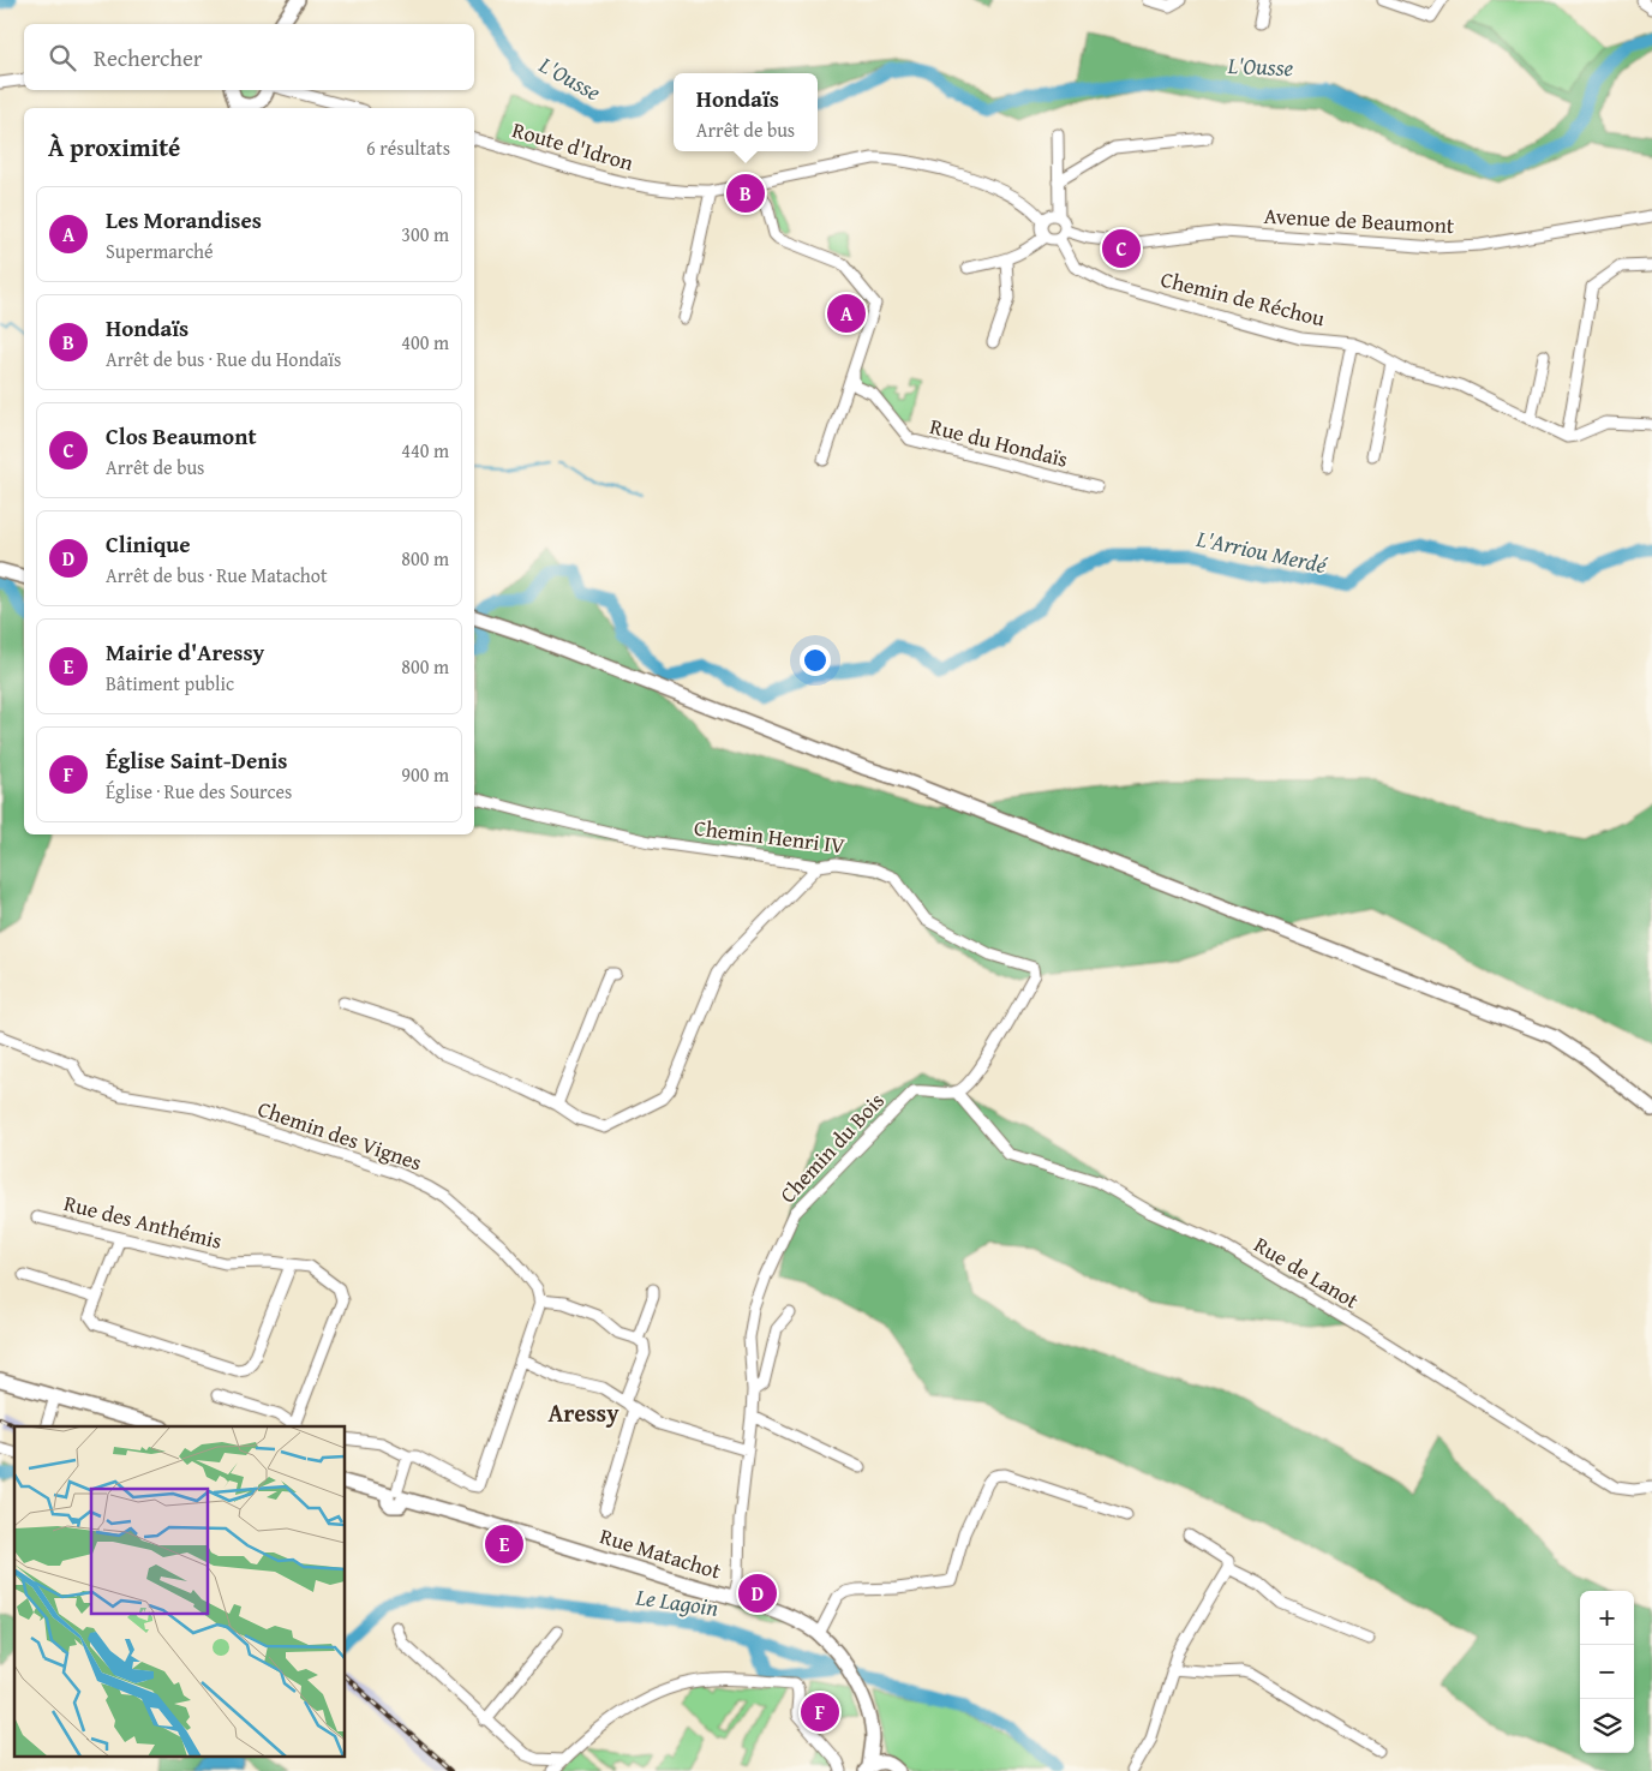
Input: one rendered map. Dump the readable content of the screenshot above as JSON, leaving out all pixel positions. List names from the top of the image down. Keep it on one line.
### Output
{"streets":{"main road":["Rue Matachot"],"street":["Route d'Idron","Avenue de Beaumont","Chemin de Réchou","Rue du Hondaïs","Chemin Henri IV","Chemin des Vignes","Chemin du Bois","Rue des Anthémis","Rue de Lanot"]},"crossings":[["Route d'Idron","Avenue de Beaumont"],["Route d'Idron","Chemin de Réchou"],["Avenue de Beaumont","Chemin de Réchou"],["Chemin Henri IV","Chemin du Bois"],["Chemin Henri IV","Rue de Lanot"],["Chemin du Bois","Rue de Lanot"],["Chemin du Bois","Rue Matachot"]],"districts":["Aressy"],"water":["L'Ousse","L'Arriou Merdé","Le Lagoin"],"page":{"search":"Rechercher","popup":["Hondaïs","Arrêt de bus"],"heading":["À proximité","6 résultats"],"pins":["B","C","A","E","D","F"],"list":[{"mark":"A","name":"Les Morandises","note":"Supermarché","value":"300 m"},{"mark":"B","name":"Hondaïs","note":"Arrêt de bus · Rue du Hondaïs","value":"400 m"},{"mark":"C","name":"Clos Beaumont","note":"Arrêt de bus","value":"440 m"},{"mark":"D","name":"Clinique","note":"Arrêt de bus · Rue Matachot","value":"800 m"},{"mark":"E","name":"Mairie d'Aressy","note":"Bâtiment public","value":"800 m"},{"mark":"F","name":"Église Saint-Denis","note":"Église · Rue des Sources","value":"900 m"}],"map_buttons":["+","−"]}}
